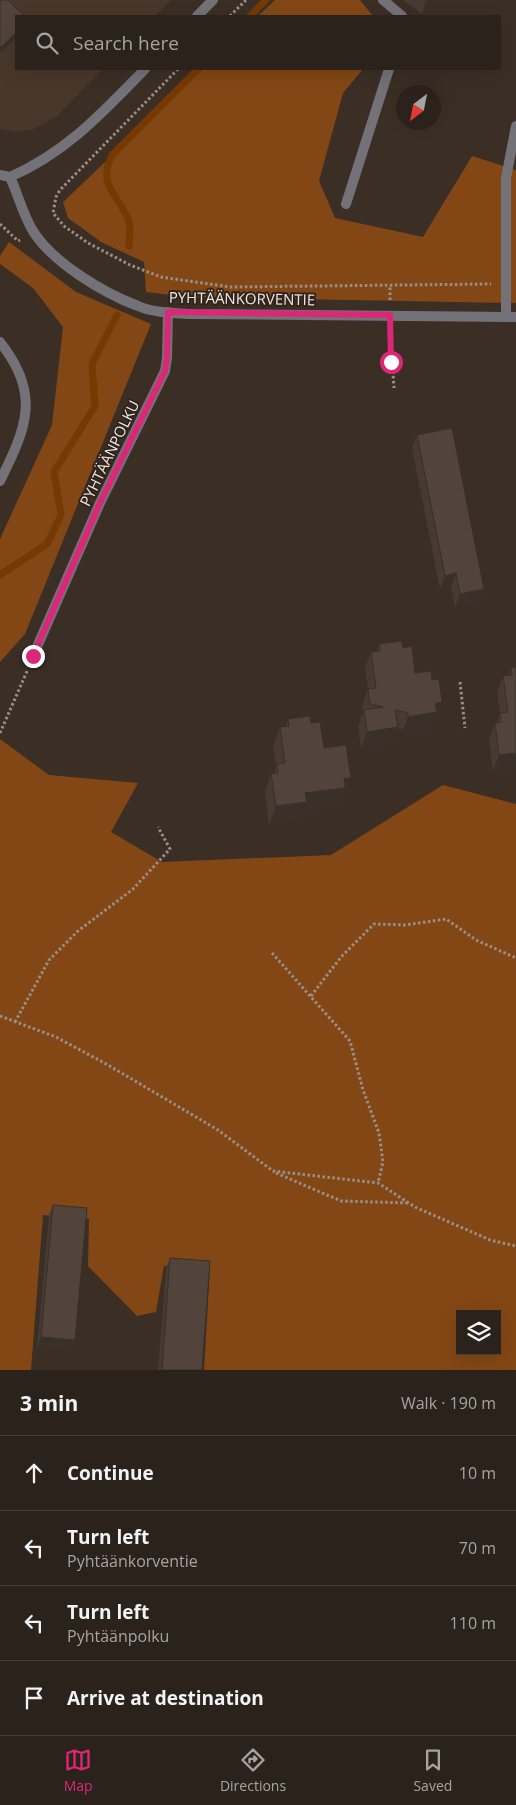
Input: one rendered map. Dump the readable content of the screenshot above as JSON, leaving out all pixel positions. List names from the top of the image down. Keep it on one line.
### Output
{"streets":{"street":["PYHTÄÄNKORVENTIE","PYHTÄÄNPOLKU"]},"crossings":[["PYHTÄÄNKORVENTIE","PYHTÄÄNPOLKU"]],"north":"bottom left","page":{"search":"Search here","heading":["3 min","Walk · 190 m"],"list":[["Continue","10 m"],["Turn left","Pyhtäänkorventie","70 m"],["Turn left","Pyhtäänpolku","110 m"],"Arrive at destination"],"nav":["Map","Directions","Saved"]}}
